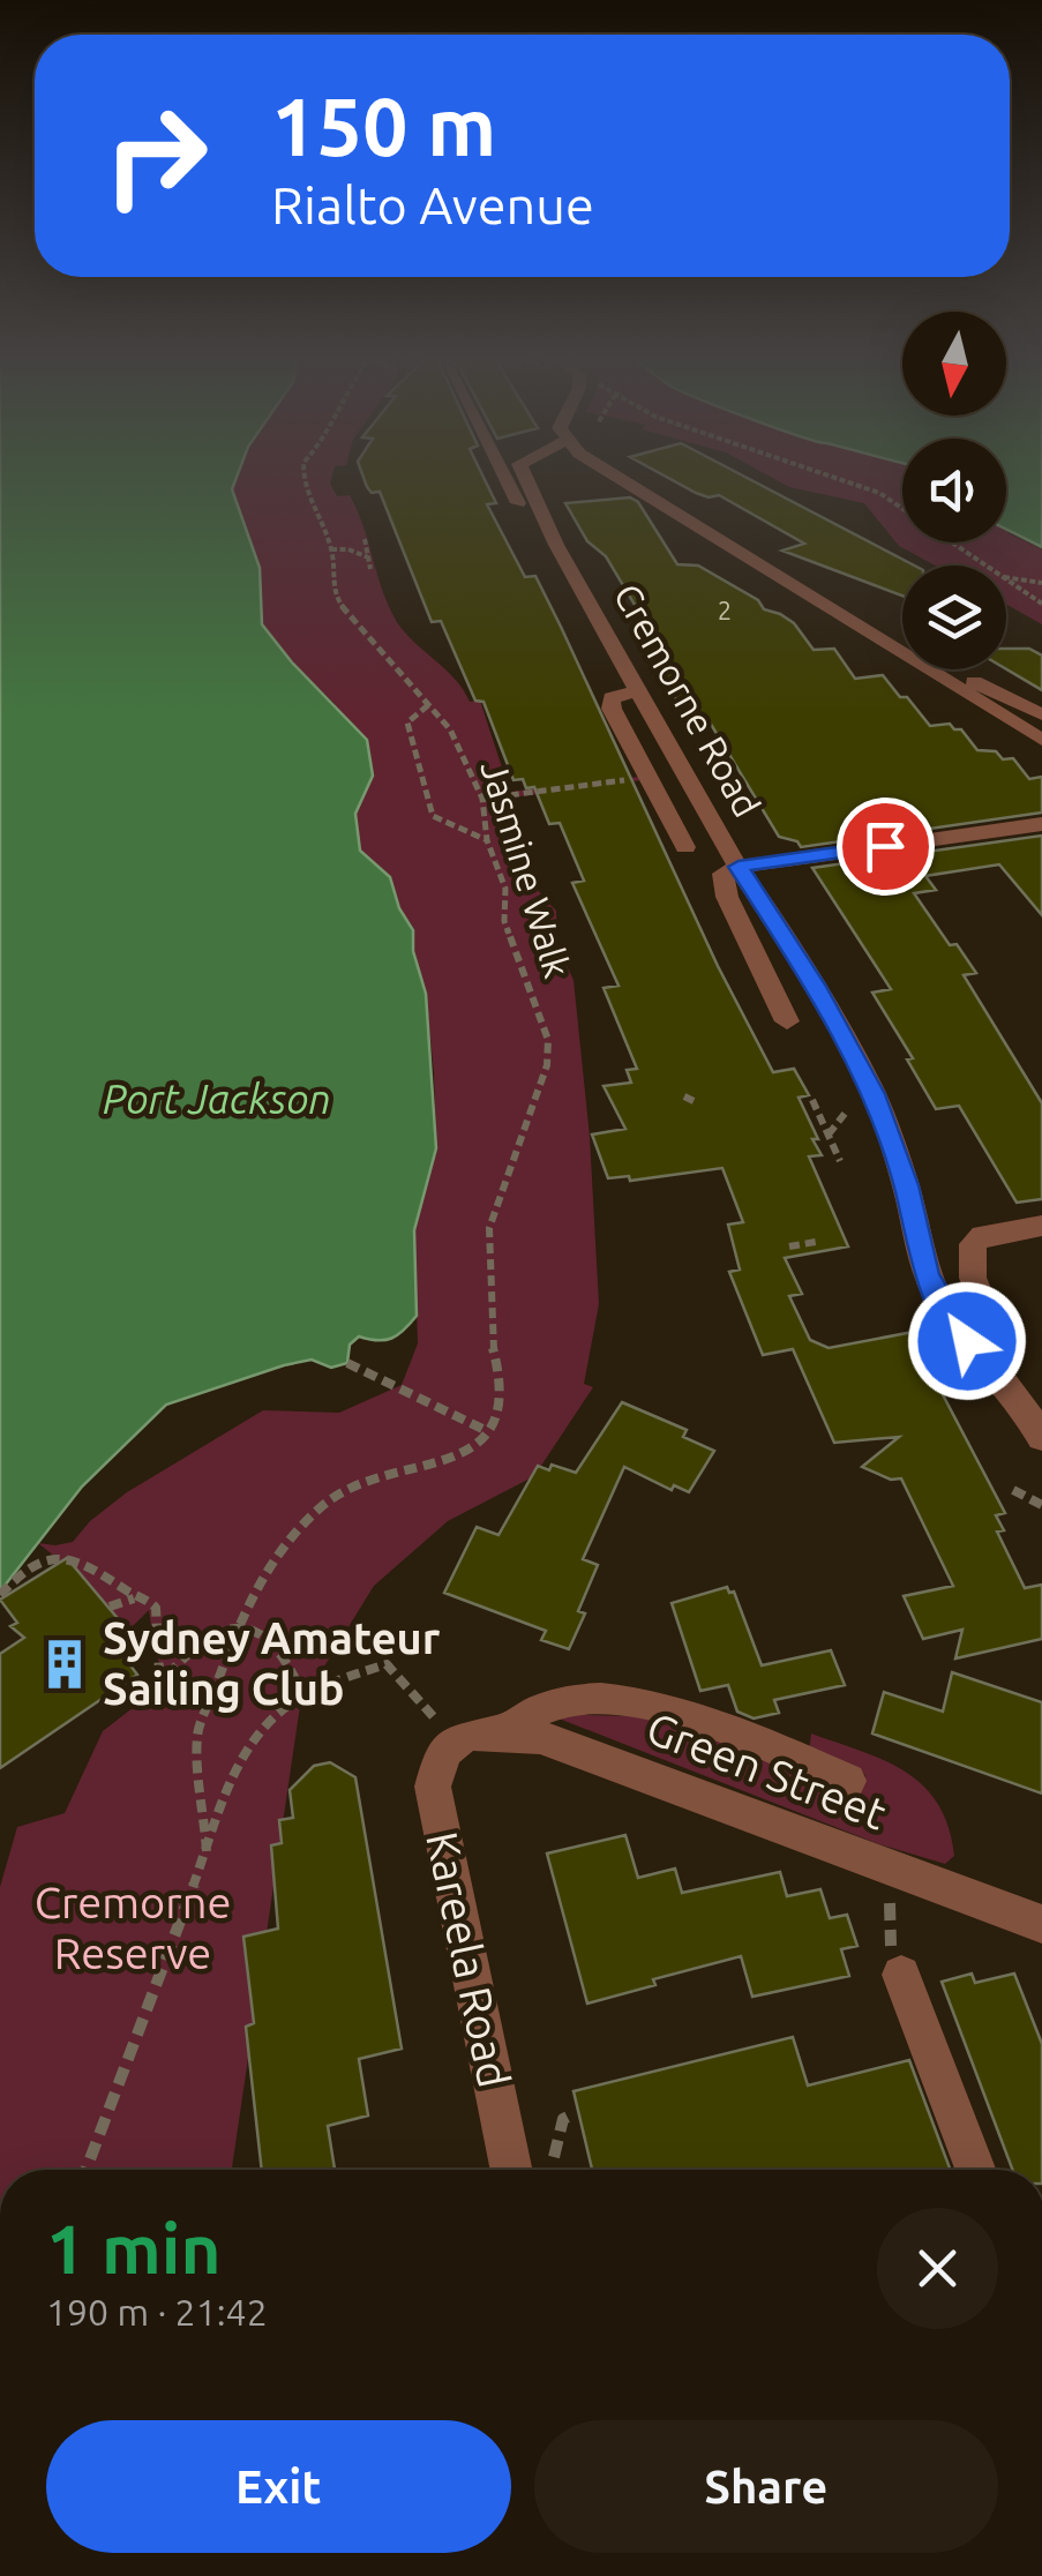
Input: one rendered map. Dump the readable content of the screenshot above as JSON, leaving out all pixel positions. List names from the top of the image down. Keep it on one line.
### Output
{"streets":{"street":["Cremorne Road","Green Street","Kareela Road"],"path":["Jasmine Walk"]},"crossings":[["Green Street","Kareela Road"]],"water":["Port Jackson"],"parks":["Cremorne Reserve"],"places":{"building":["Sydney Amateur Sailing Club"]},"house_numbers":["2"],"north":"bottom","page":{"turn":["150 m","Rialto Avenue"],"heading":["1 min","190 m · 21:42"],"buttons":["Exit","Share"]}}
